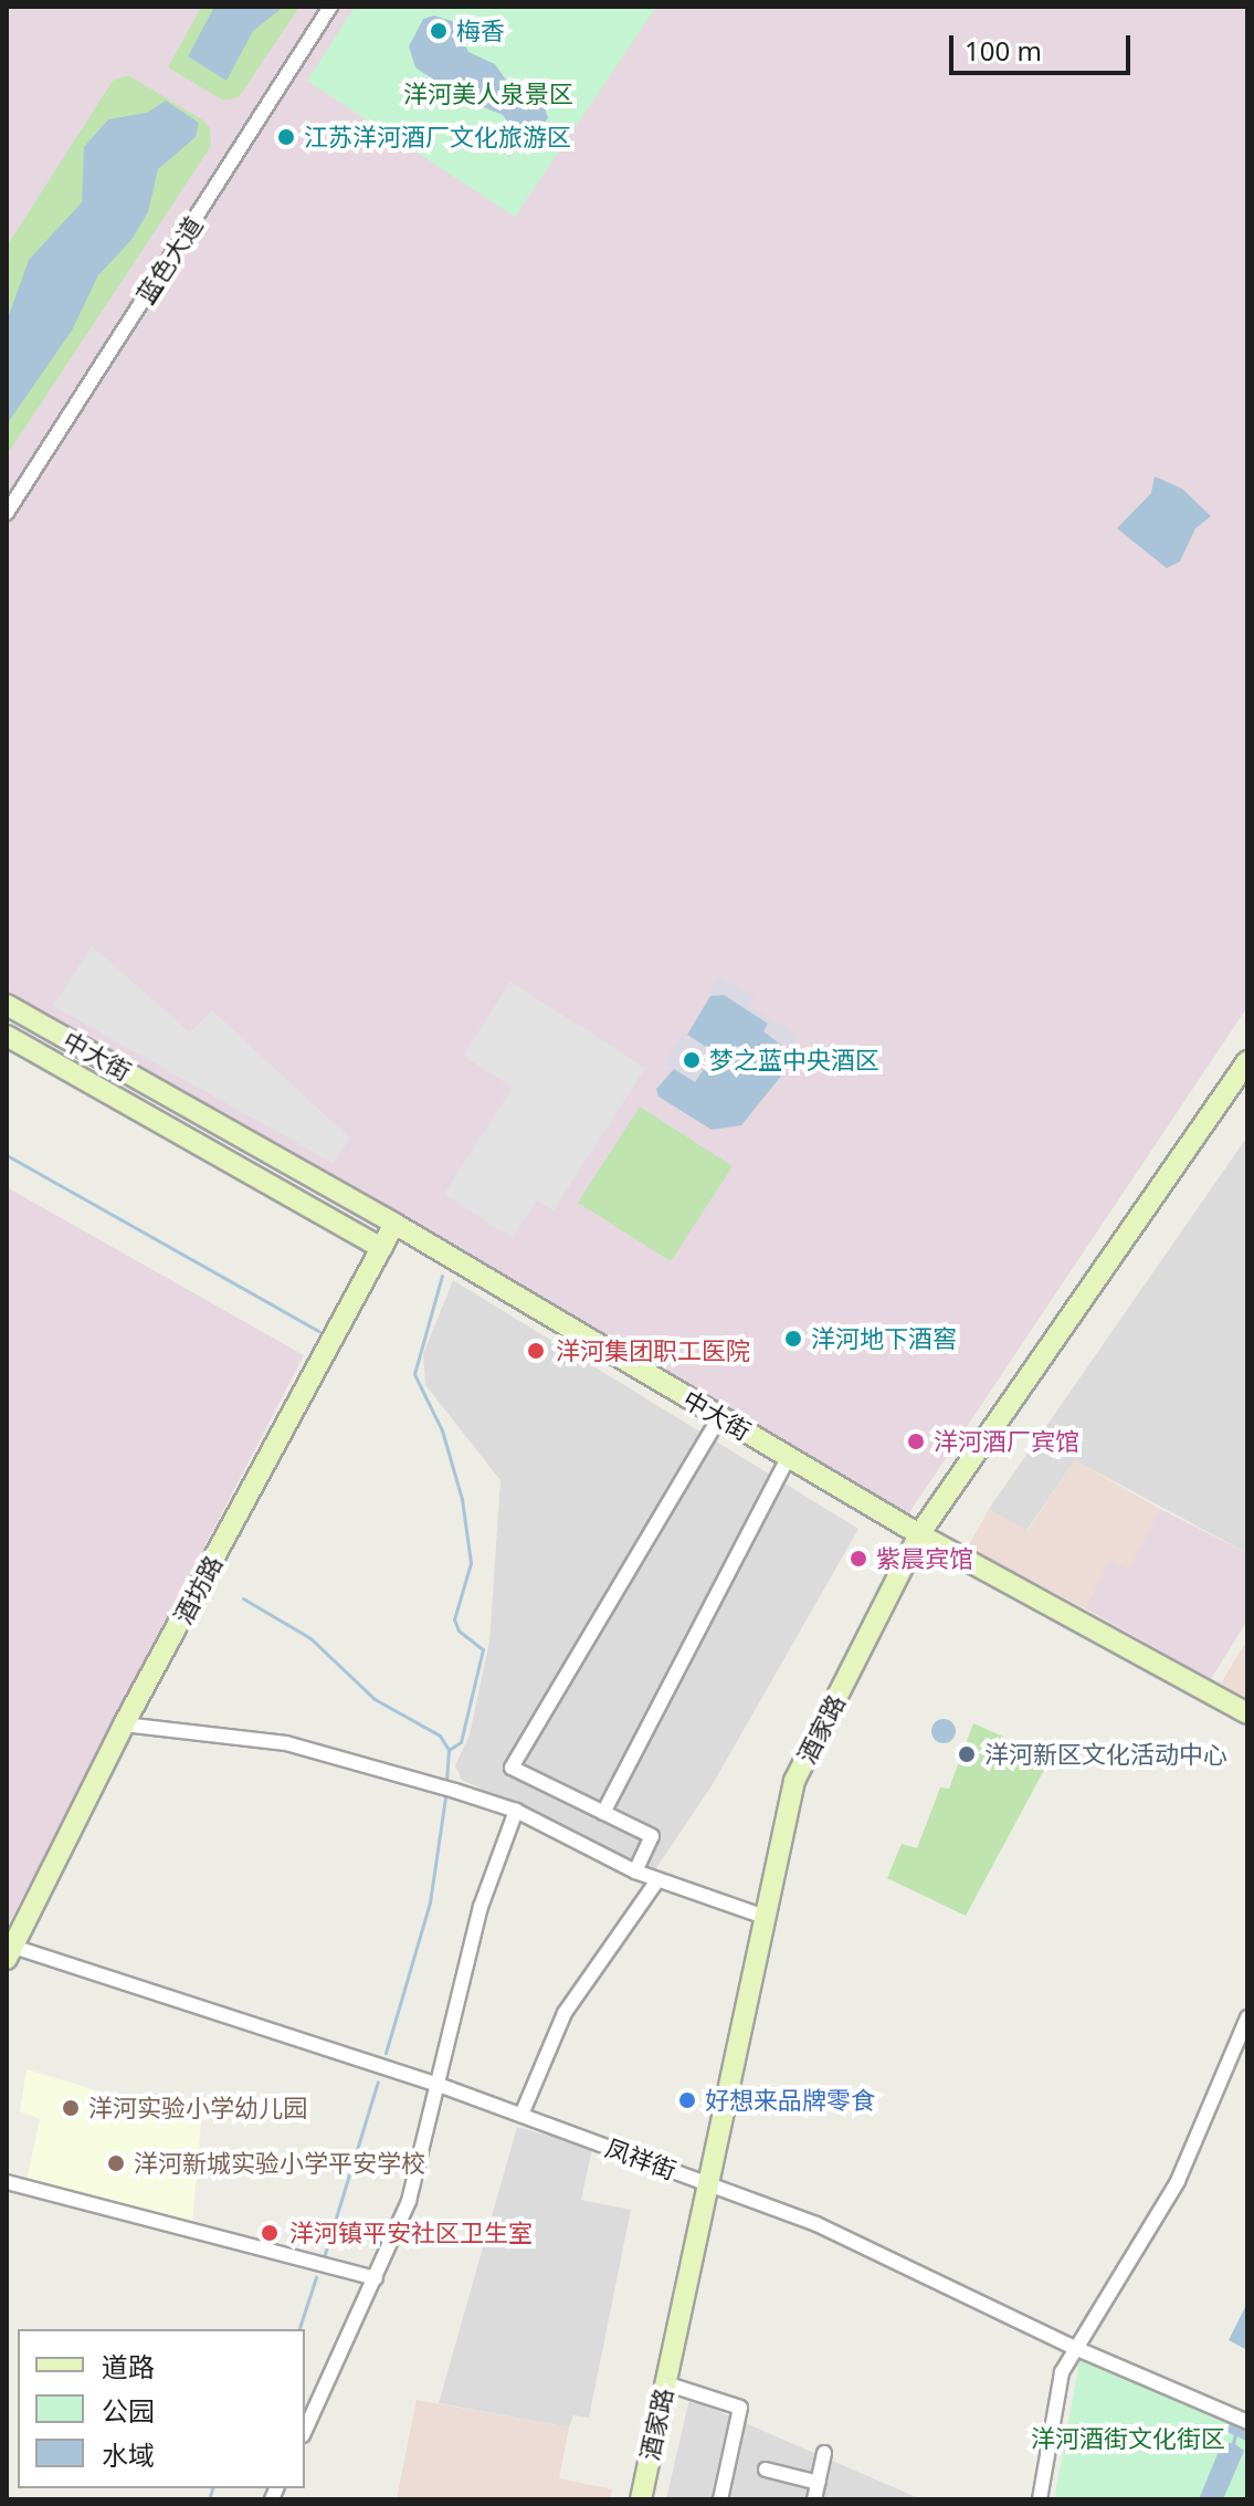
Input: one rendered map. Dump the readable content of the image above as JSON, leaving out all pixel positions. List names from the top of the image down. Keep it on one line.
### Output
{"streets":{"street":["蓝色大道","中大街","酒坊路","酒家路","凤祥街"]},"crossings":[["中大街","酒坊路"],["中大街","酒家路"],["酒坊路","凤祥街"],["酒家路","凤祥街"]],"parks":["洋河美人泉景区","洋河酒街文化街区"],"places":["梅香","江苏洋河酒厂文化旅游区","梦之蓝中央酒区","洋河地下酒窖","洋河集团职工医院","洋河酒厂宾馆","紫晨宾馆","洋河新区文化活动中心","好想来品牌零食","洋河实验小学幼儿园","洋河新城实验小学平安学校","洋河镇平安社区卫生室"],"legend":["道路","公园","水域"],"scale_bar":"100 m"}
